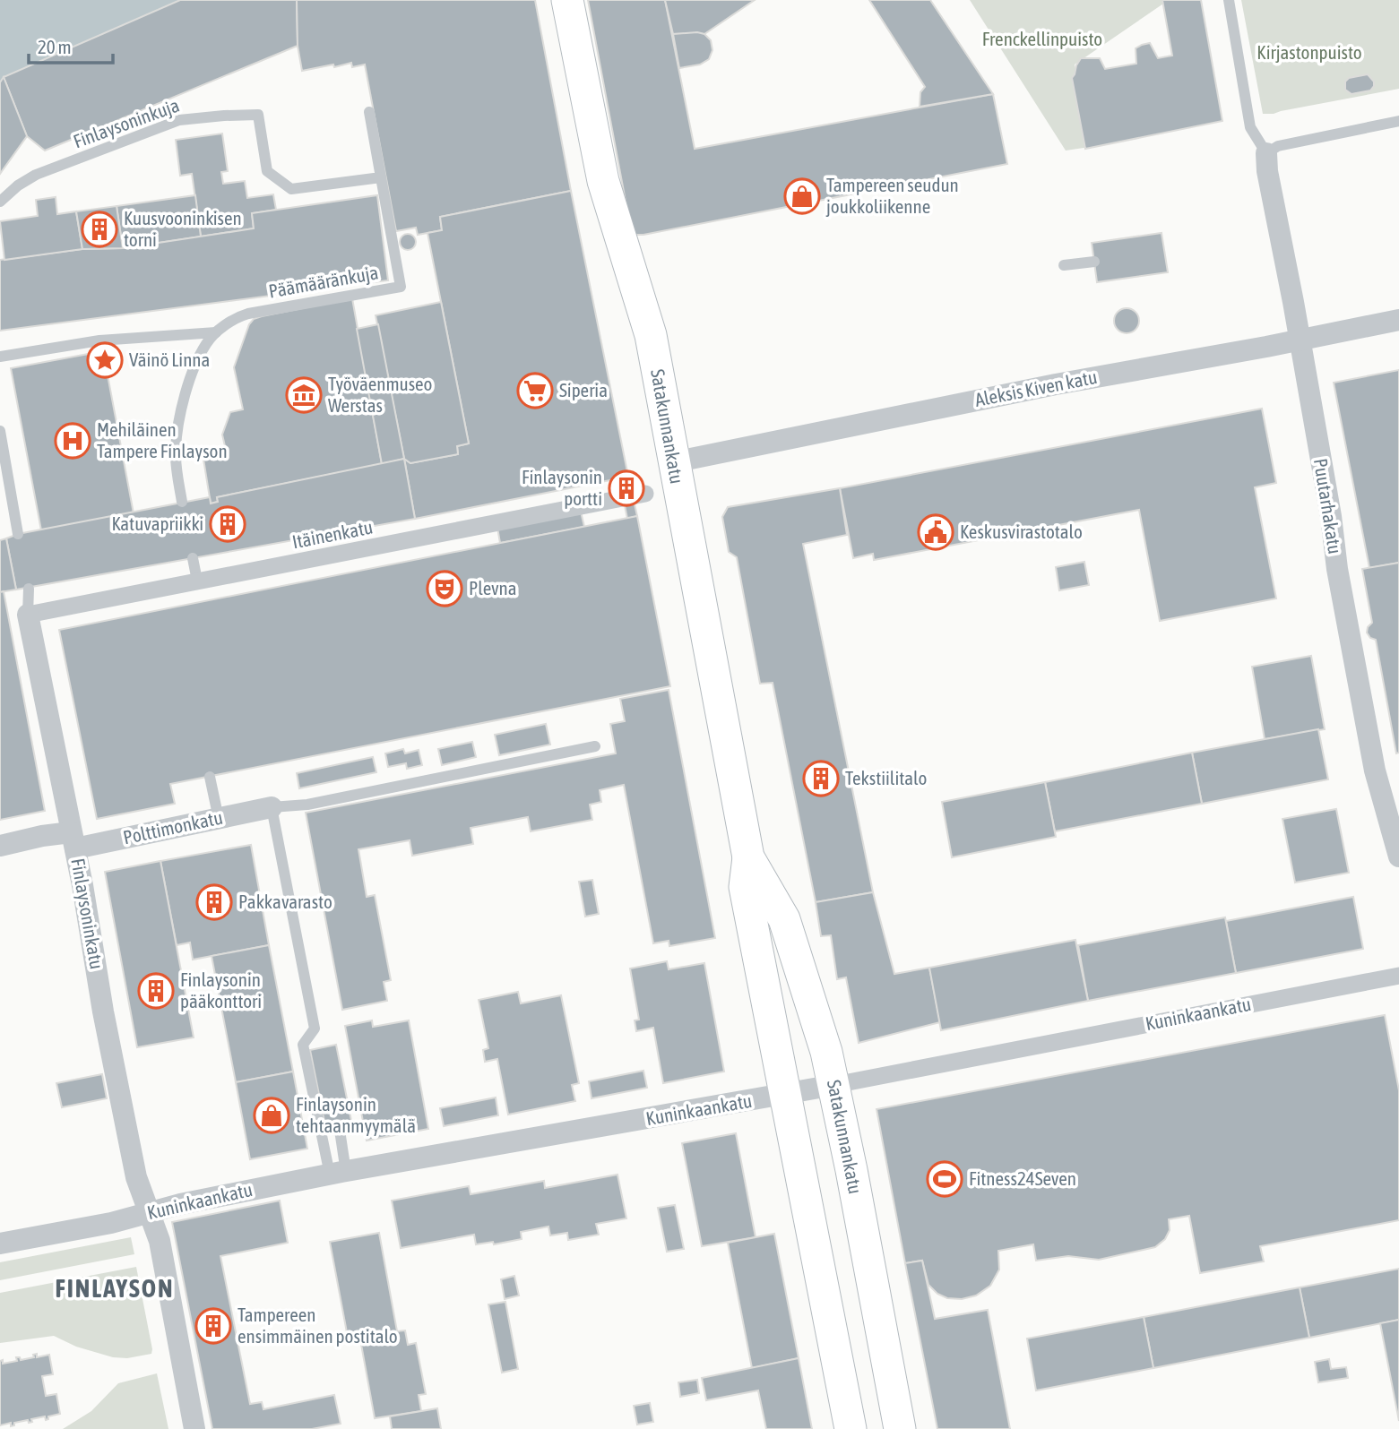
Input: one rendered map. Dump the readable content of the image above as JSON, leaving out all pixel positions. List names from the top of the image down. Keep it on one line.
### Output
{"streets":{"main road":["Satakunnankatu"],"street":["Aleksis Kiven katu","Puutarhakatu","Itäinenkatu","Polttimonkatu","Finlaysoninkatu","Kuninkaankatu"],"lane":["Finlaysoninkuja","Päämääränkuja"]},"crossings":[["Finlaysoninkuja","Päämääränkuja"],["Aleksis Kiven katu","Satakunnankatu"],["Aleksis Kiven katu","Puutarhakatu"],["Satakunnankatu","Kuninkaankatu"],["Itäinenkatu","Finlaysoninkatu"],["Polttimonkatu","Finlaysoninkatu"],["Finlaysoninkatu","Kuninkaankatu"]],"districts":["FINLAYSON"],"parks":["Frenckellinpuisto","Kirjastonpuisto"],"places":{"shop":["Tampereen seudun joukkoliikenne","Finlaysonin tehtaanmyymälä"],"building":["Kuusvooninkisen torni","Finlaysonin portti","Katuvapriikki","Tekstiilitalo","Pakkavarasto","Finlaysonin pääkonttori","Tampereen ensimmäinen postitalo"],"place":["Väinö Linna"],"supermarket":["Siperia"],"museum":["Työväenmuseo Werstas"],"hospital":["Mehiläinen Tampere Finlayson"],"public building":["Keskusvirastotalo"],"theatre":["Plevna"],"sports":["Fitness24Seven"]},"scale_bar":"20 m"}
